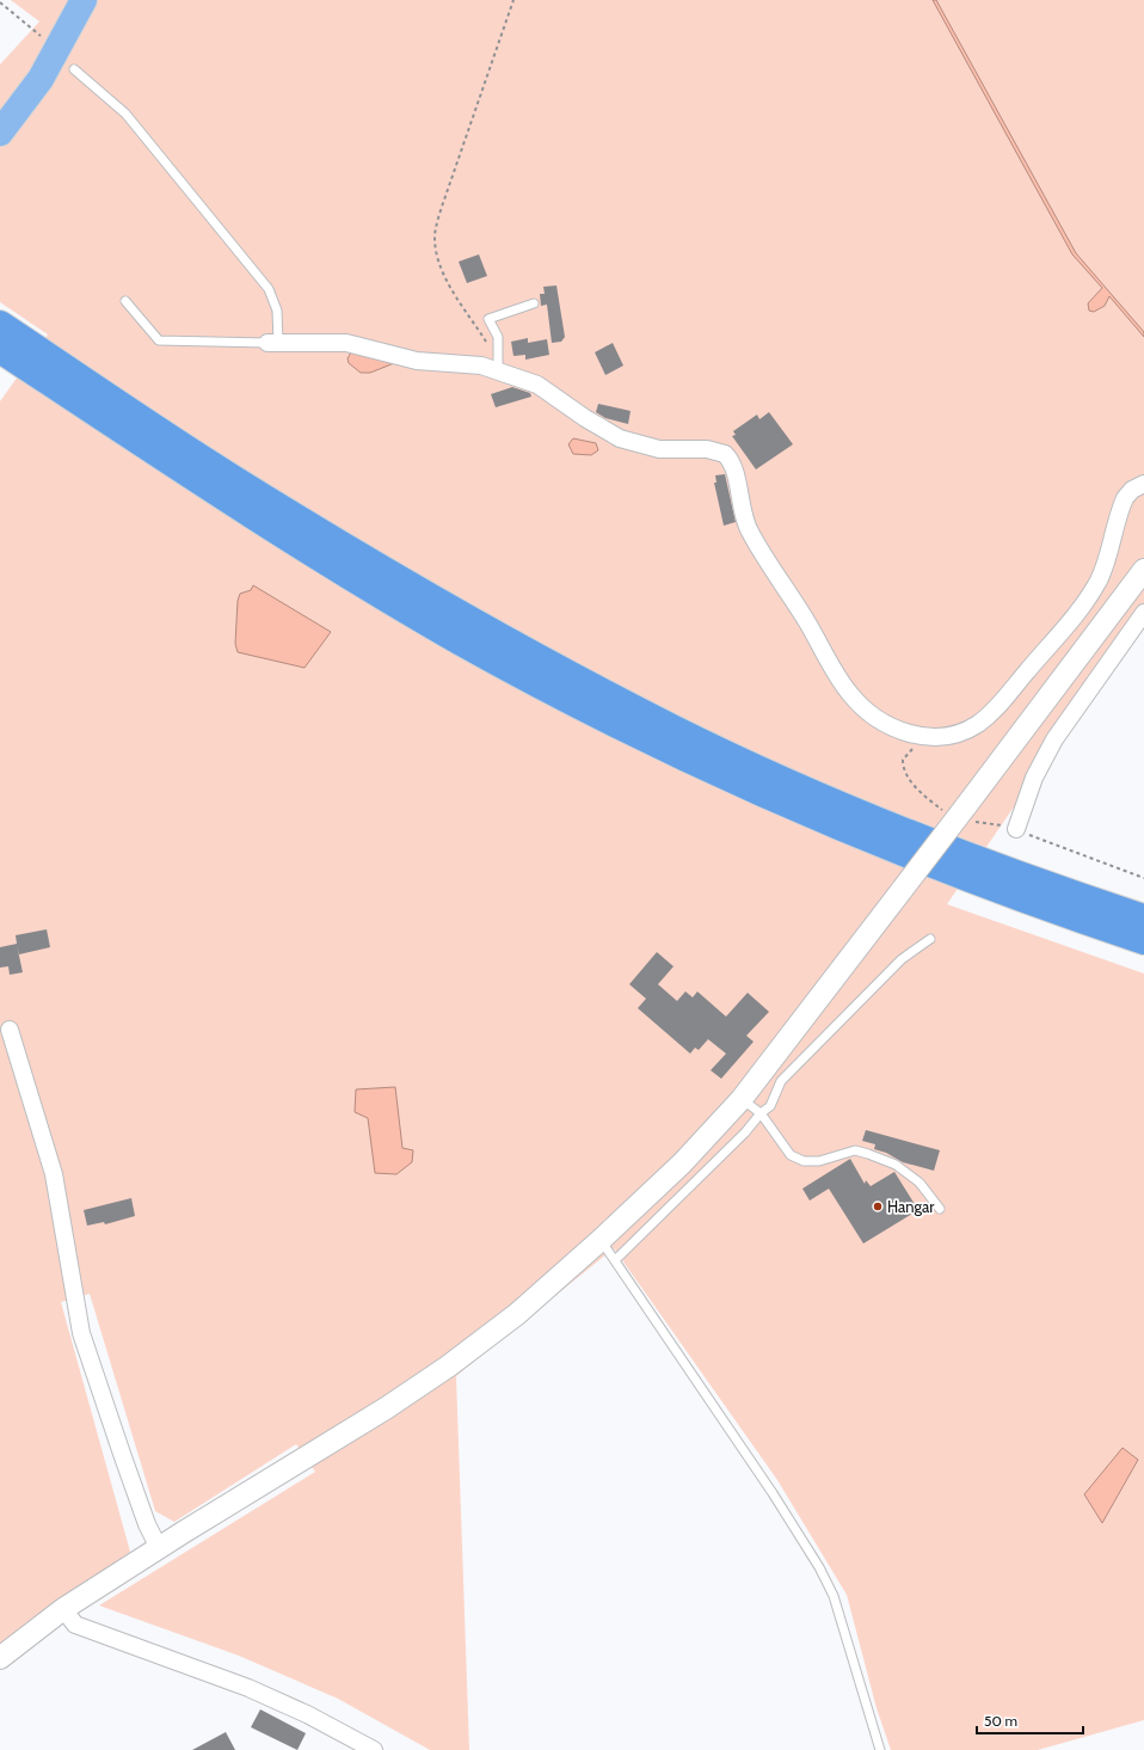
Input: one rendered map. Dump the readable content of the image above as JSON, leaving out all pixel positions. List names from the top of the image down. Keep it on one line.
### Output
{"places":["Hangar"],"scale_bar":"50 m"}
